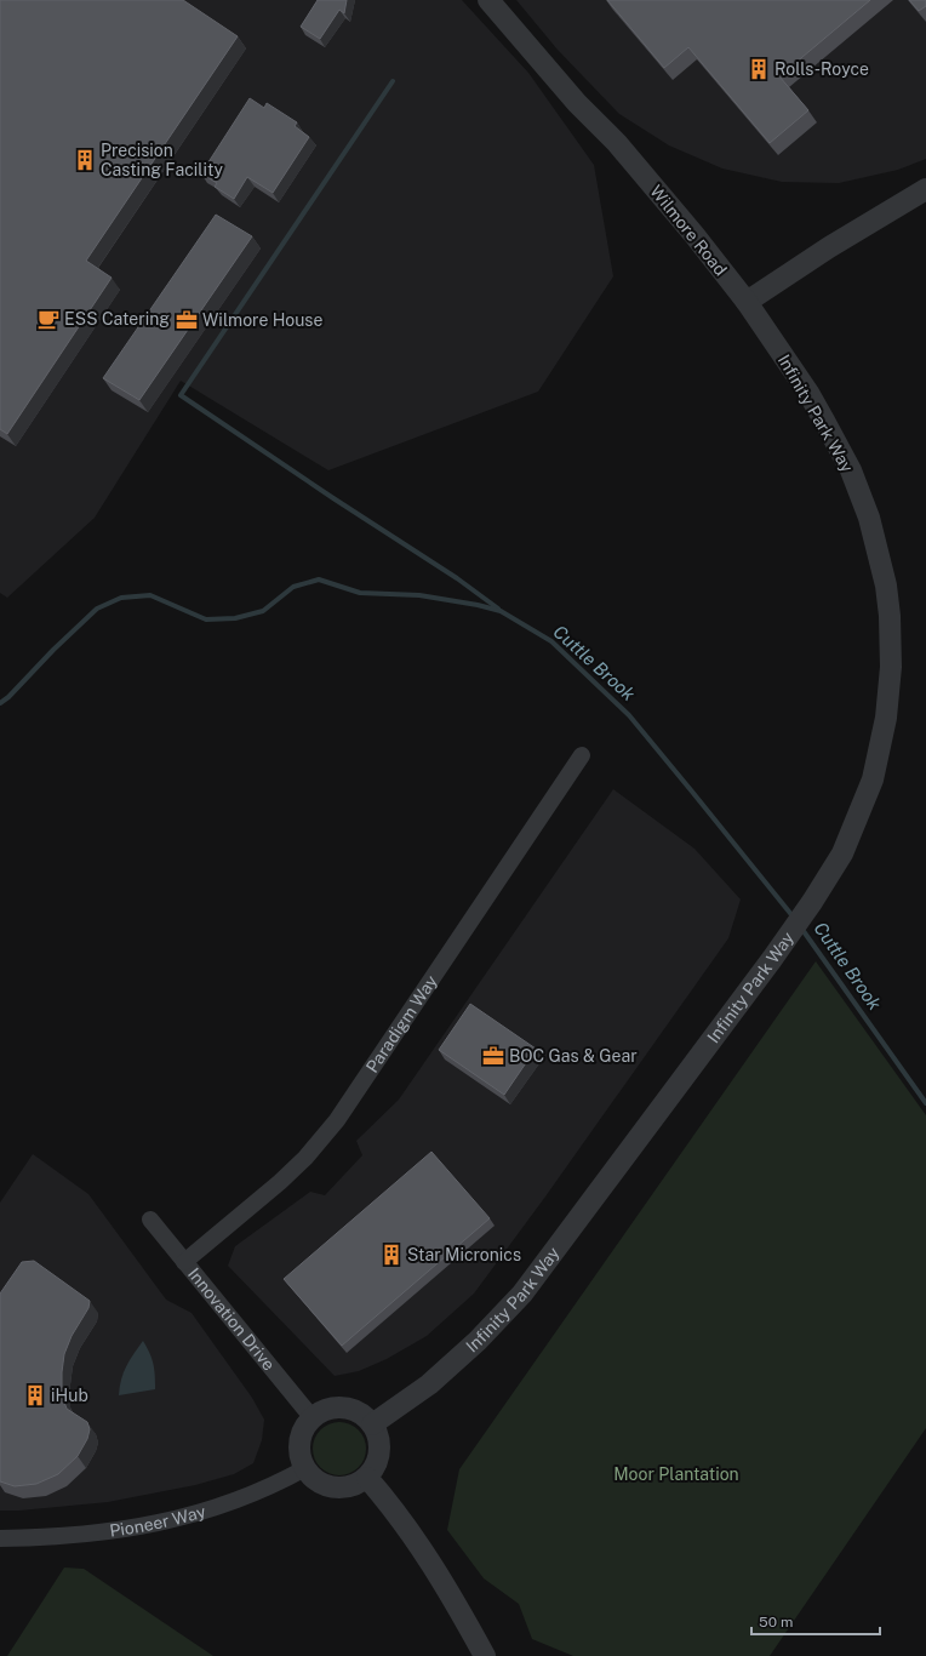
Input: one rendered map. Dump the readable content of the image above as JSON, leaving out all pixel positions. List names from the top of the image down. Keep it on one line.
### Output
{"streets":{"street":["Wilmore Road","Infinity Park Way","Paradigm Way","Innovation Drive","Pioneer Way"]},"crossings":[["Wilmore Road","Infinity Park Way"],["Infinity Park Way","Innovation Drive"],["Infinity Park Way","Pioneer Way"],["Paradigm Way","Innovation Drive"],["Innovation Drive","Pioneer Way"]],"water":["Cuttle Brook"],"parks":["Moor Plantation"],"places":{"building":["Rolls-Royce","Precision Casting Facility","Star Micronics","iHub"],"cafe":["ESS Catering"],"office":["Wilmore House","BOC Gas & Gear"]},"scale_bar":"50 m"}
